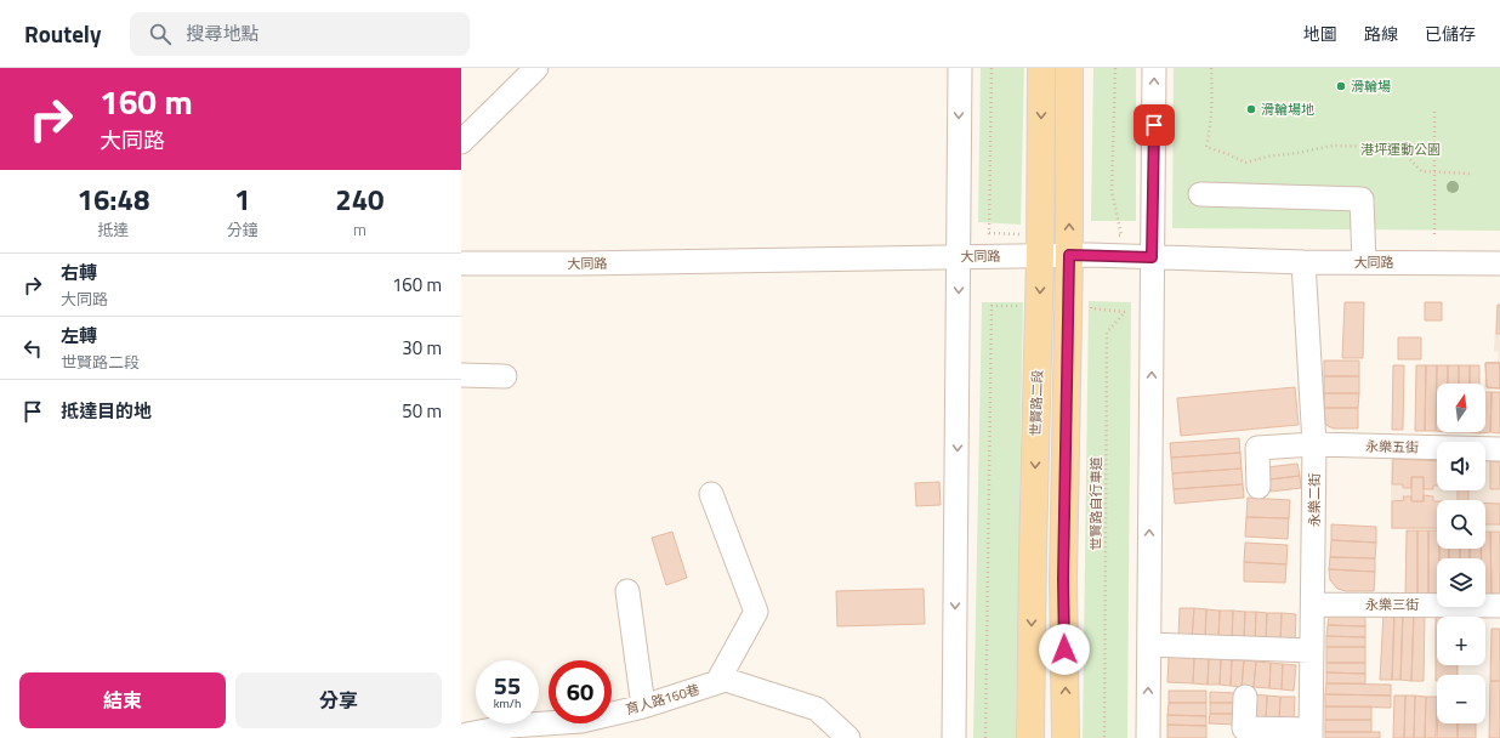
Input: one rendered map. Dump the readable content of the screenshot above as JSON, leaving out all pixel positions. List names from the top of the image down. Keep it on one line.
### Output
{"streets":{"main road":["世賢路二段"],"street":["大同路","永樂五街","永樂二街","永樂三街","育人路160巷"],"path":["世賢路自行車道"]},"crossings":[["大同路","世賢路二段"],["大同路","永樂二街"],["永樂五街","永樂二街"],["永樂二街","永樂三街"]],"parks":["港坪運動公園"],"places":["滑輪場","滑輪場地"],"north":"top","page":{"header":"Routely","search":"搜尋地點","nav":["地圖","路線","已儲存"],"turn":["160 m","大同路"],"eta":["16:48","抵達","1","分鐘","240","m"],"list":[{"name":"右轉","note":"大同路","value":"160 m"},{"name":"左轉","note":"世賢路二段","value":"30 m"},{"name":"抵達目的地","value":"50 m"}],"map_buttons":["+","−"],"speed":"55 km/h","limit":"60","buttons":["結束","分享"]}}
